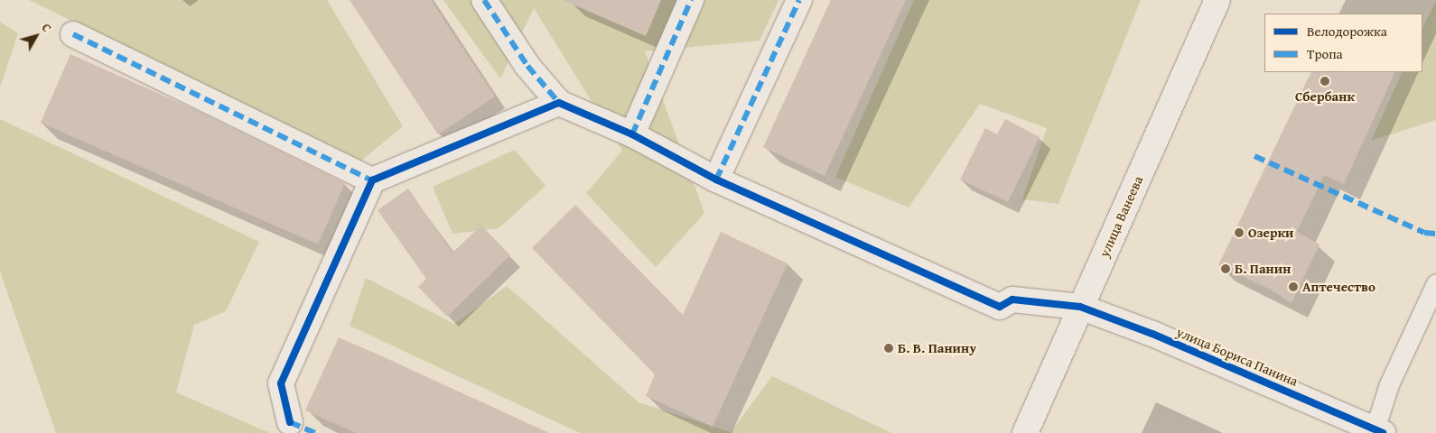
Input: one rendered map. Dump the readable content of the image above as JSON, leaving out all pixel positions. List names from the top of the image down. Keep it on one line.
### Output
{"streets":{"street":["улица Ванеева","улица Бориса Панина"]},"crossings":[["улица Ванеева","улица Бориса Панина"]],"places":["Сбербанк","Озерки","Б. Панин","Аптечество","Б. В. Панину"],"legend":["Велодорожка","Тропа"],"north":"top right"}
